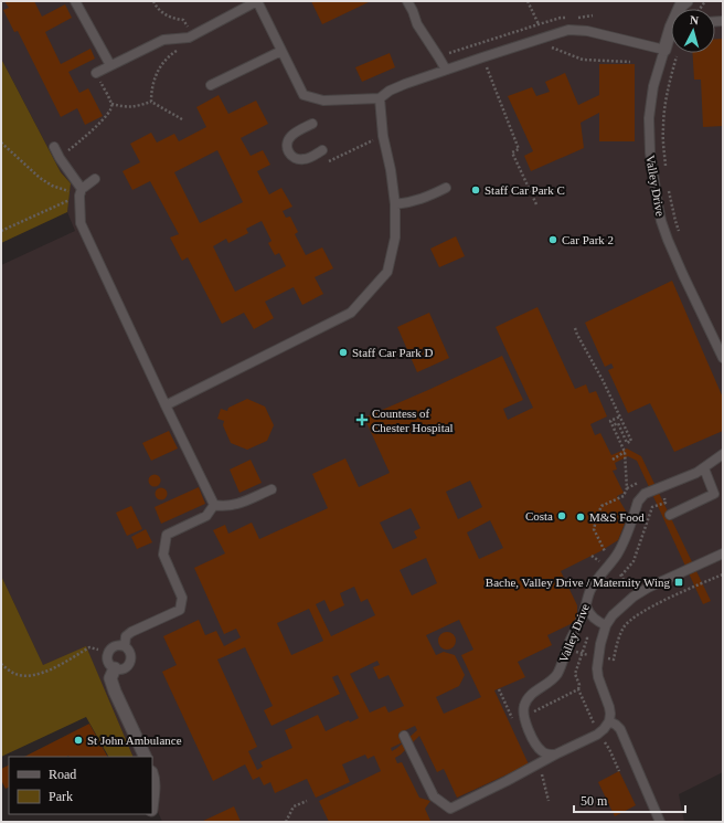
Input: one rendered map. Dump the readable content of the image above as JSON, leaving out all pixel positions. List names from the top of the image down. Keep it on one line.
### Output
{"streets":{"street":["Valley Drive"]},"places":{"other":["Staff Car Park C","Car Park 2","Staff Car Park D","Costa","M&S Food","St John Ambulance"],"health":["Countess of Chester Hospital"],"transit":["Bache, Valley Drive / Maternity Wing"]},"legend":["Road","Park"],"scale_bar":"50 m","north":"top"}
